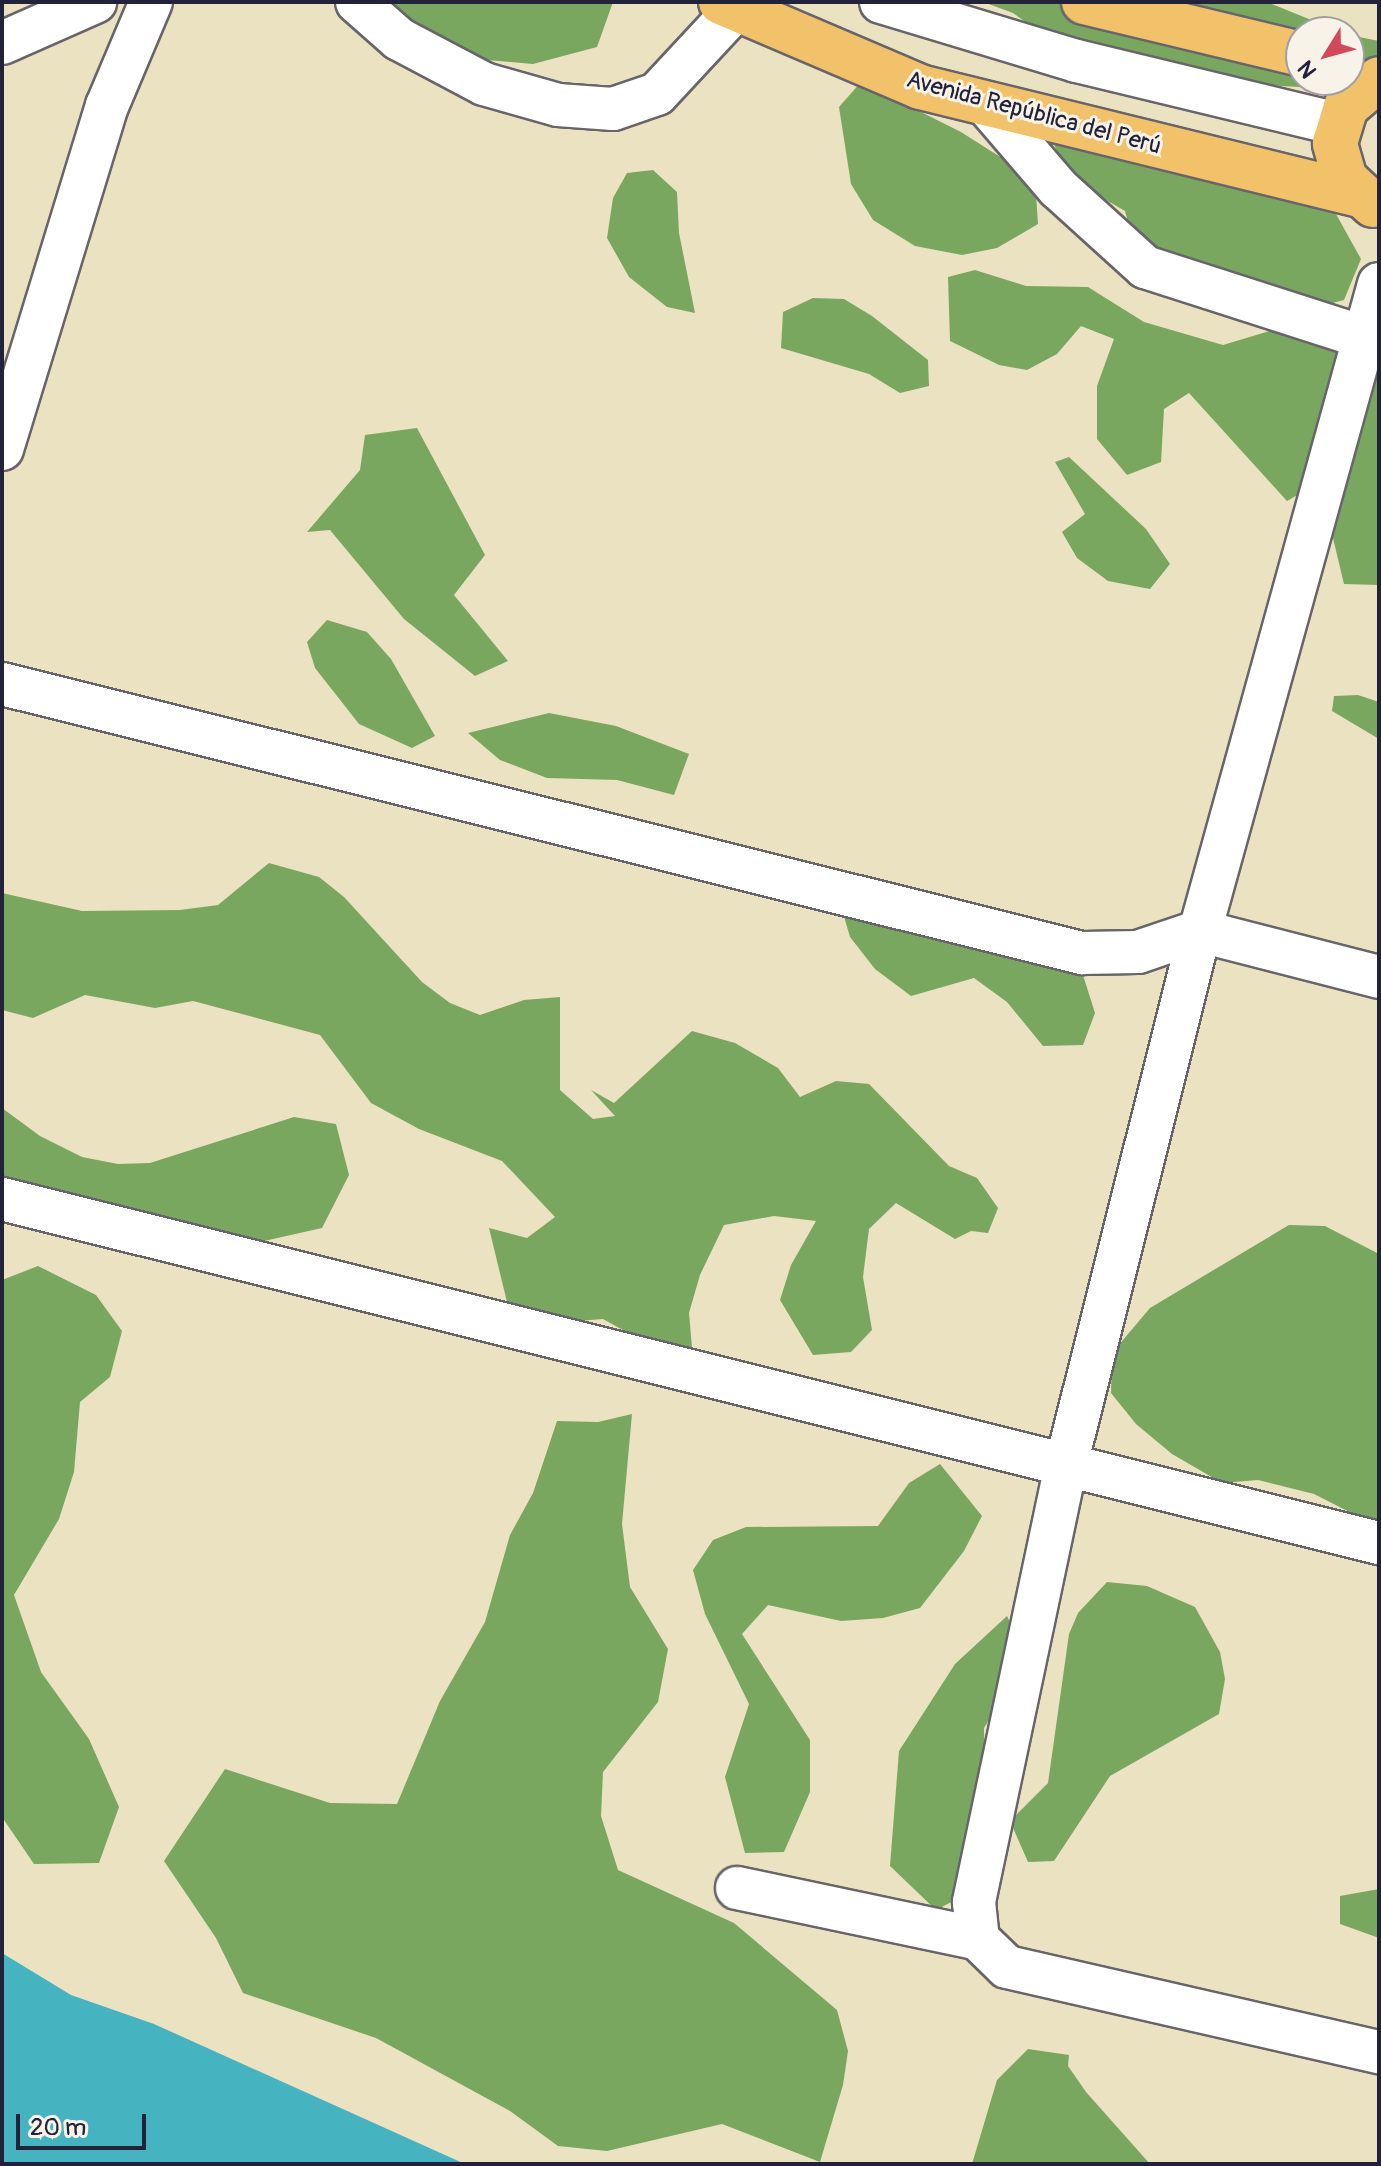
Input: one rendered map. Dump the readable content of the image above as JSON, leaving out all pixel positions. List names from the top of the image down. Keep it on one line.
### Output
{"streets":{"highway":["Avenida República del Perú"]},"scale_bar":"20 m","north":"bottom left"}
